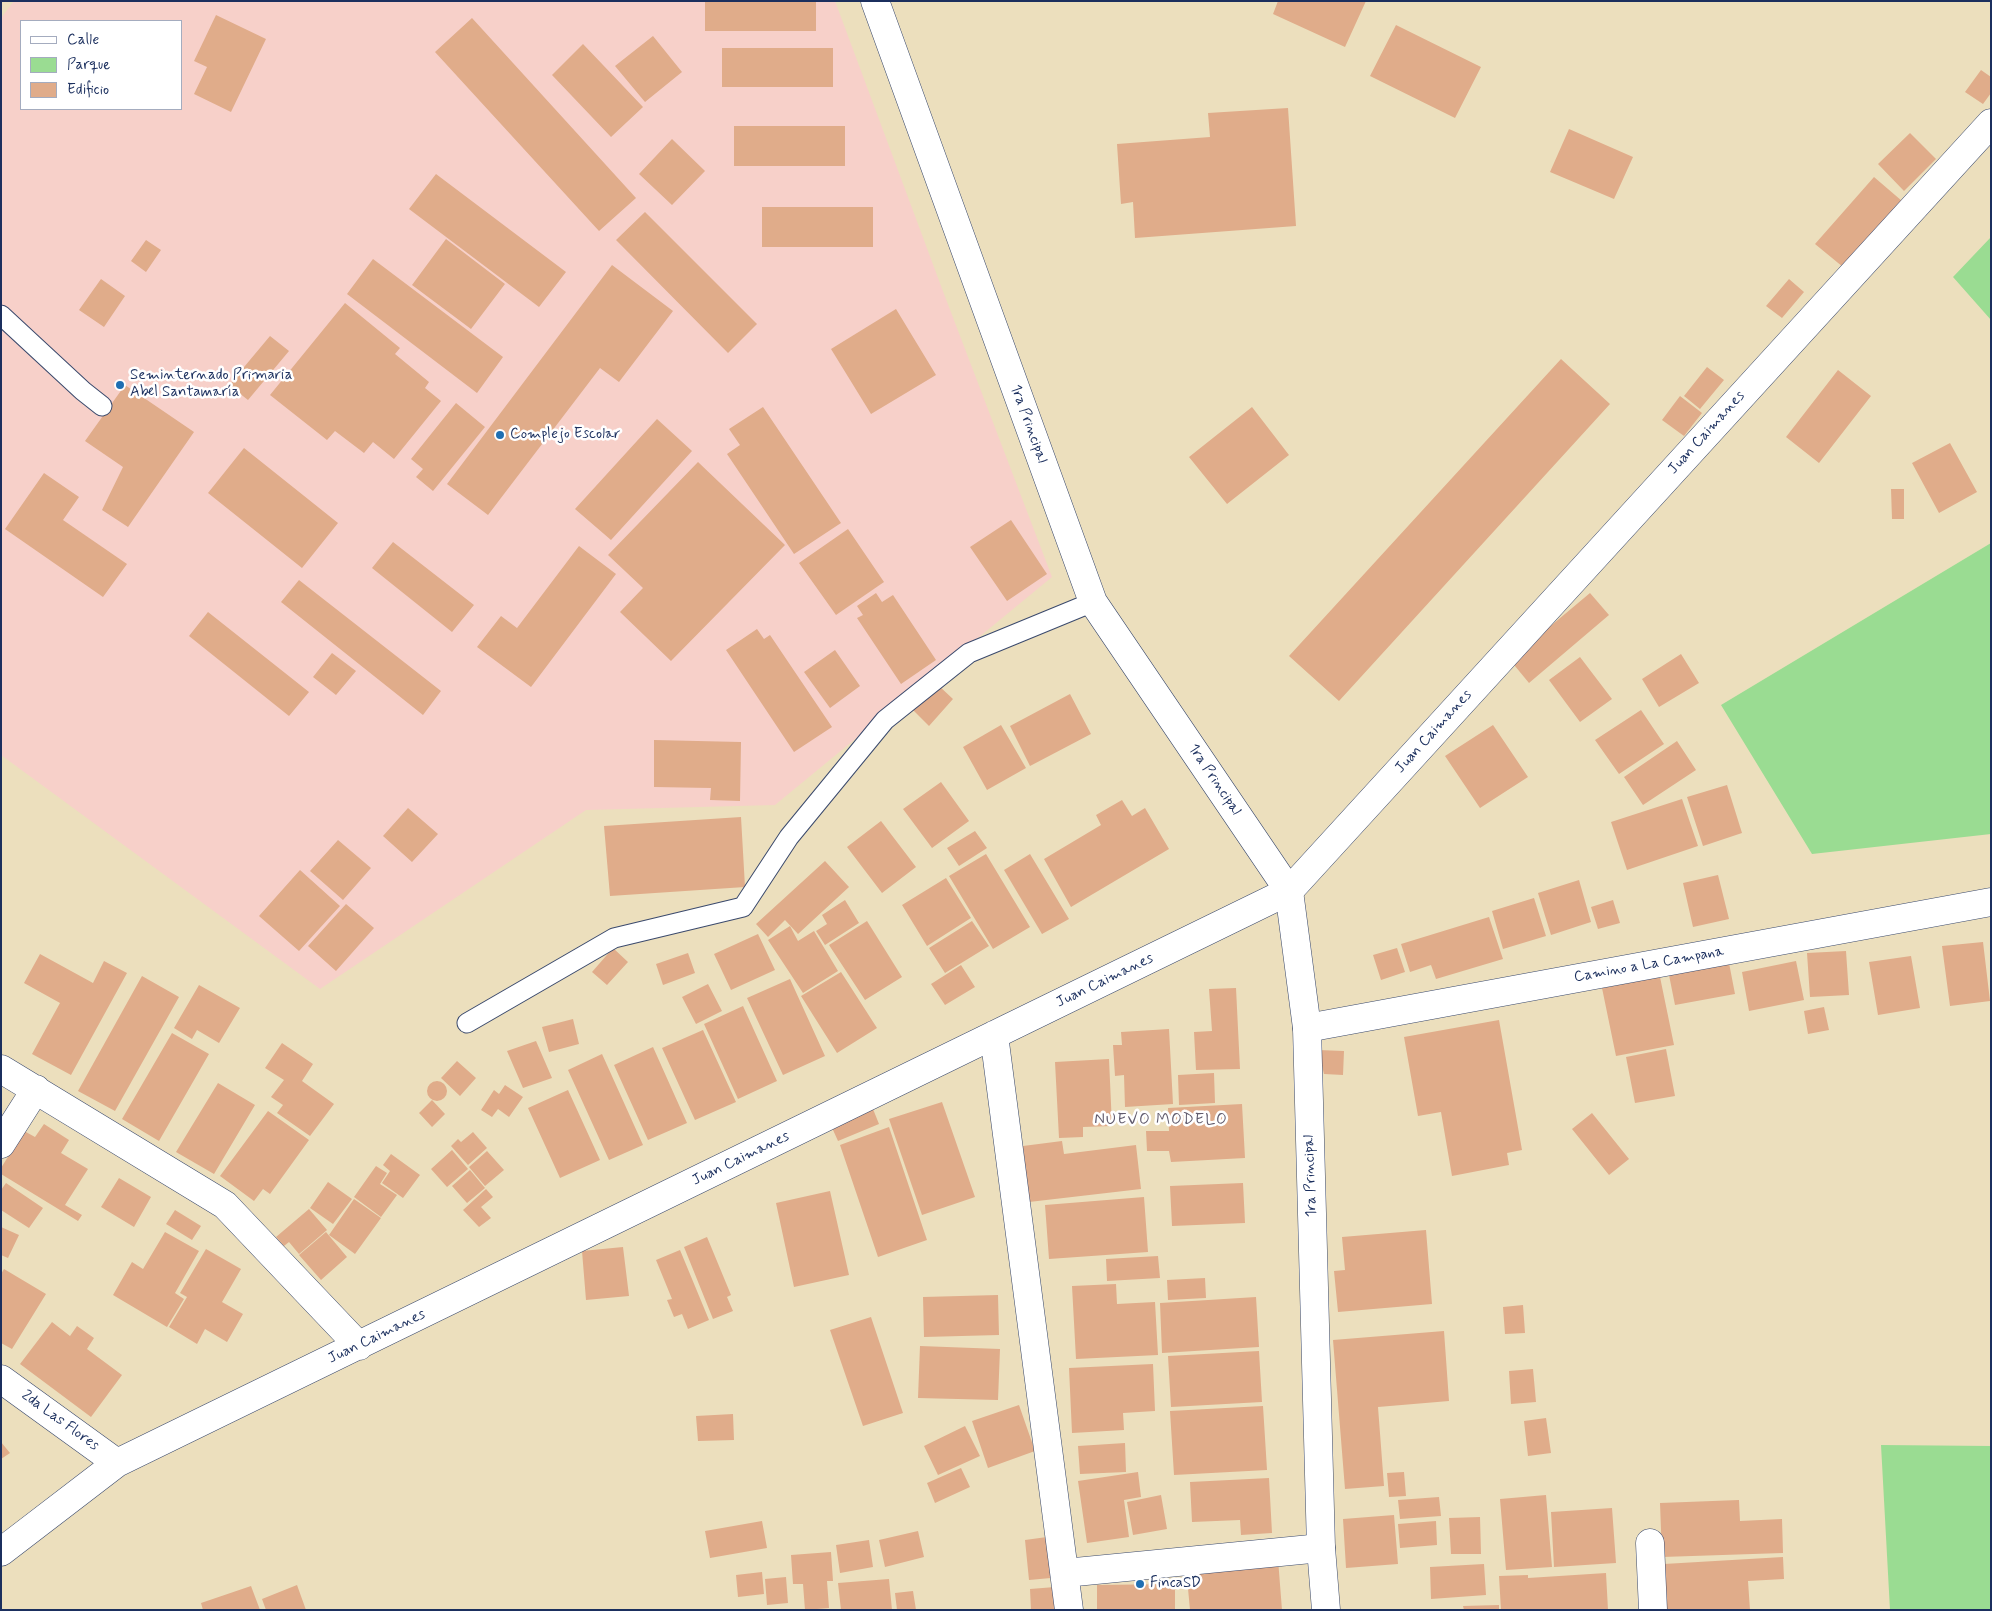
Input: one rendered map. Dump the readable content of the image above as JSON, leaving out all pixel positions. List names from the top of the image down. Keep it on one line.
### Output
{"streets":{"street":["1ra Principal","Juan Caimanes","Camino a La Campana","2da Las Flores"]},"crossings":[["1ra Principal","Juan Caimanes"],["1ra Principal","Camino a La Campana"],["Juan Caimanes","2da Las Flores"]],"districts":["NUEVO MODELO"],"places":["Seminternado Primaria Abel Santamaría","Complejo Escolar","FincaSD"],"legend":["Calle","Parque","Edificio"]}
